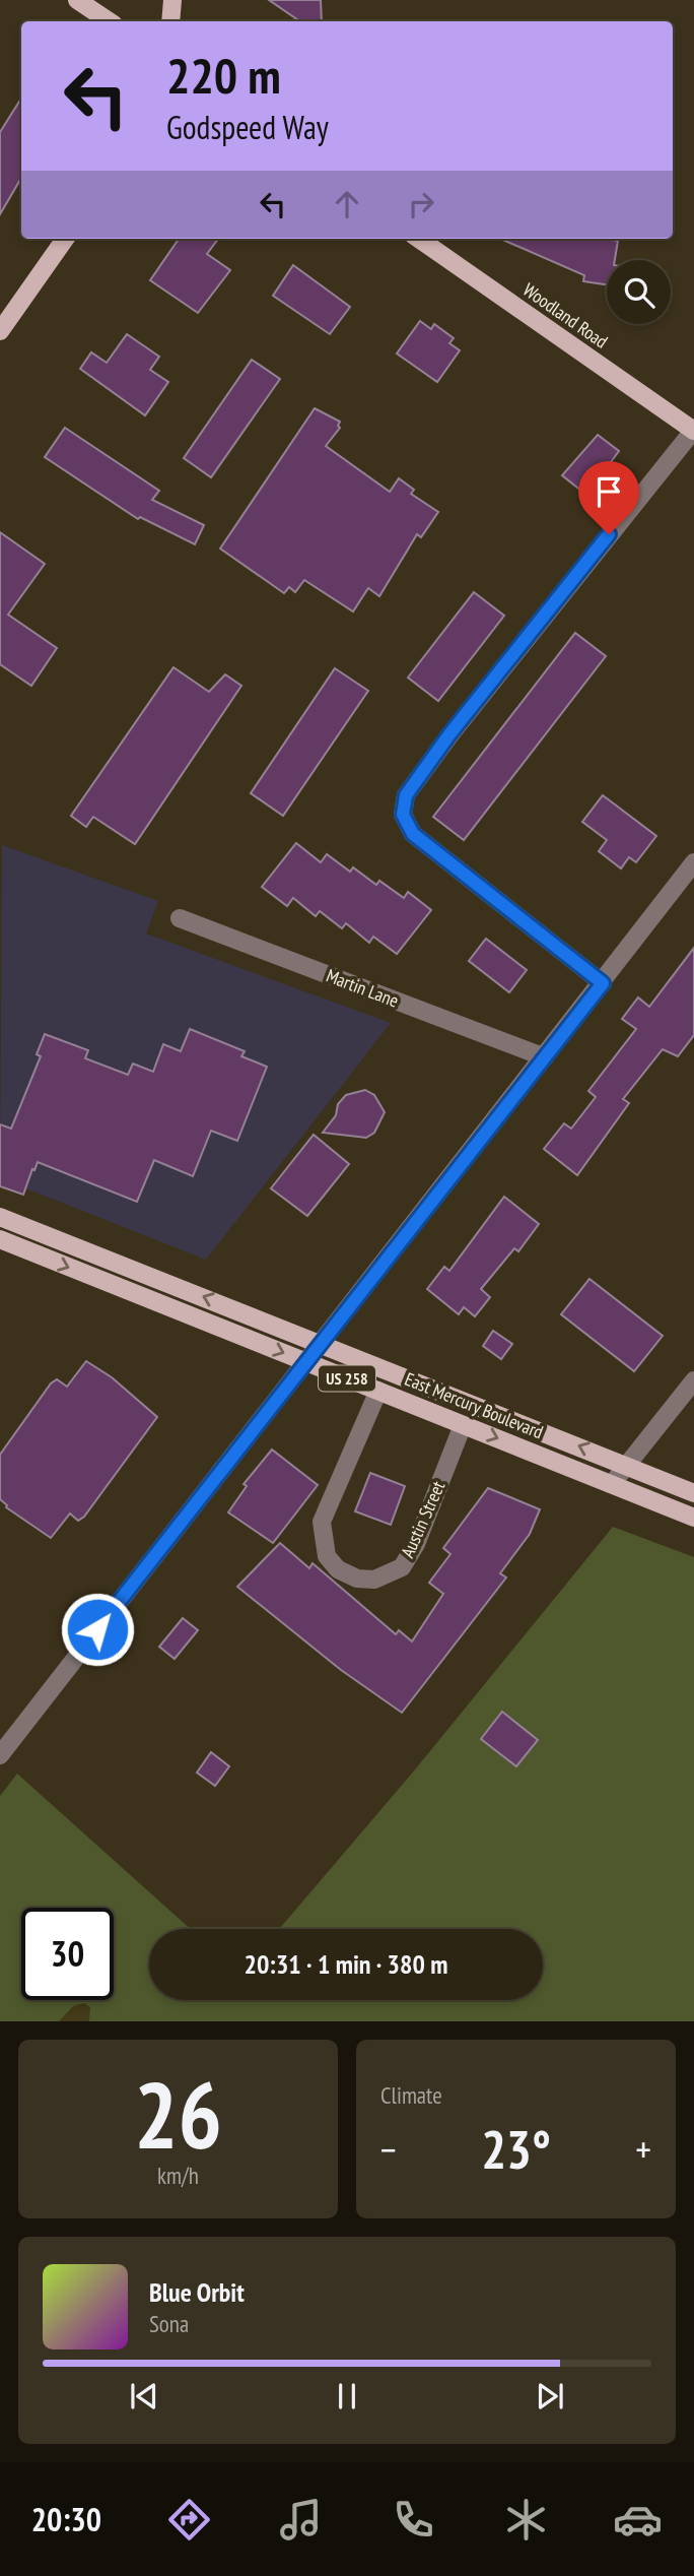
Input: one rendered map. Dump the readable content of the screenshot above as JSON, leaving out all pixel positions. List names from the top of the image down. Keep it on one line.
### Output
{"streets":{"main road":["Woodland Road","US 258","East Mercury Boulevard"],"street":["Martin Lane","Austin Street"]},"crossings":[["East Mercury Boulevard","Austin Street"]],"page":{"turn":["220 m","Godspeed Way"],"limit":"30","trip":"20:31 · 1 min · 380 m","tile":[["26","km/h"],"Climate"],"heat":["−","23°","+"],"song":["Blue Orbit","Sona"],"tabs":"20:30"}}
